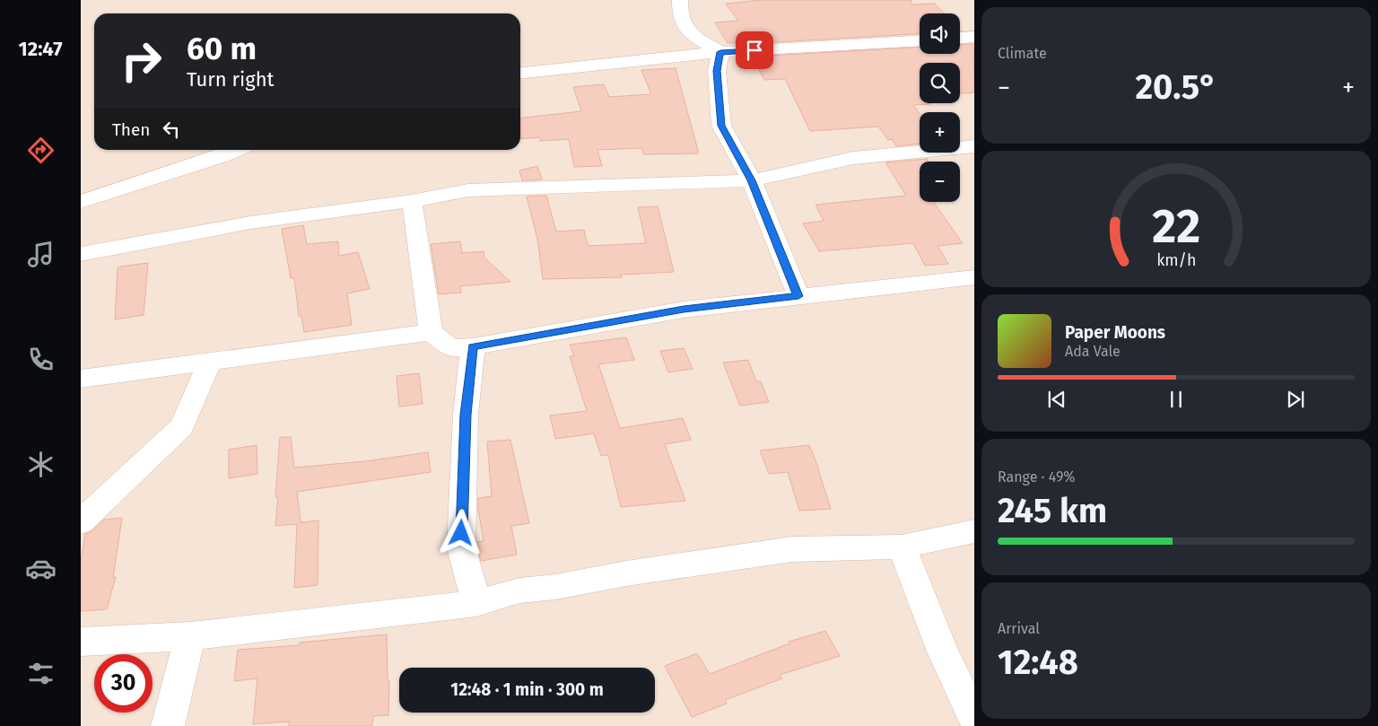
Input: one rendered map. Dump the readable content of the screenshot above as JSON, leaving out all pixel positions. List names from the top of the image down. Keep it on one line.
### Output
{"page":{"tabs":"12:47","tile":["Climate",["Range · 49%","245 km"],["Arrival","12:48"]],"map_buttons":["+","−"],"turn":["60 m","Turn right"],"heat":["−","20.5°","+"],"then":"Then","song":["Paper Moons","Ada Vale"],"limit":"30","trip":"12:48 · 1 min · 300 m","gauge":["22","km/h"]}}
